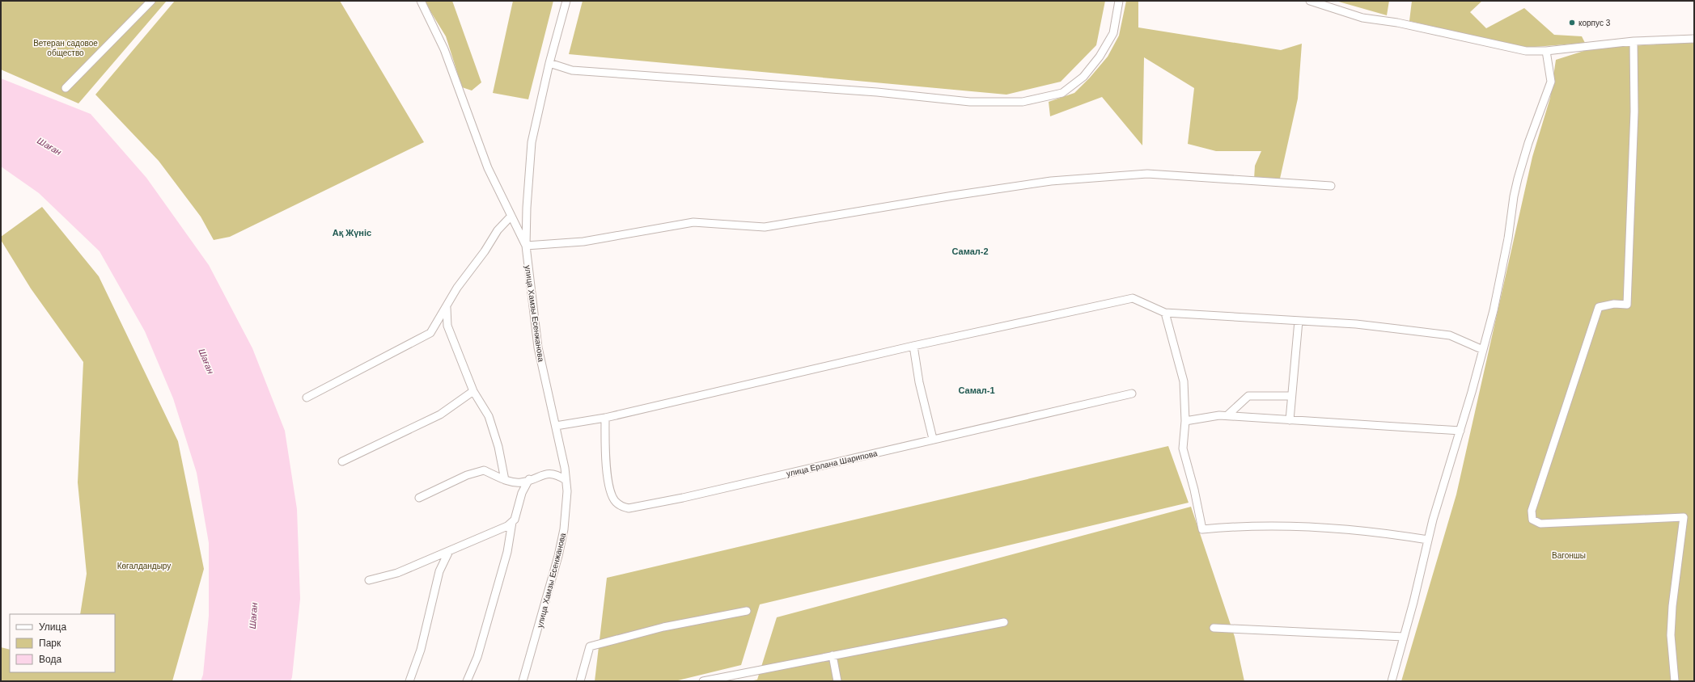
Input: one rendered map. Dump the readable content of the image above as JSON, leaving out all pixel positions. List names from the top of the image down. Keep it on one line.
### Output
{"streets":{"street":["улица Хамзы Есенжанова","улица Ерлана Шарипова"]},"districts":["Ақ Жүніс","Самал-2","Самал-1"],"water":["Шаған"],"parks":["Ветеран садовое общество","Вагоншы","Көгалдандыру"],"places":["корпус 3"],"legend":["Улица","Парк","Вода"]}
